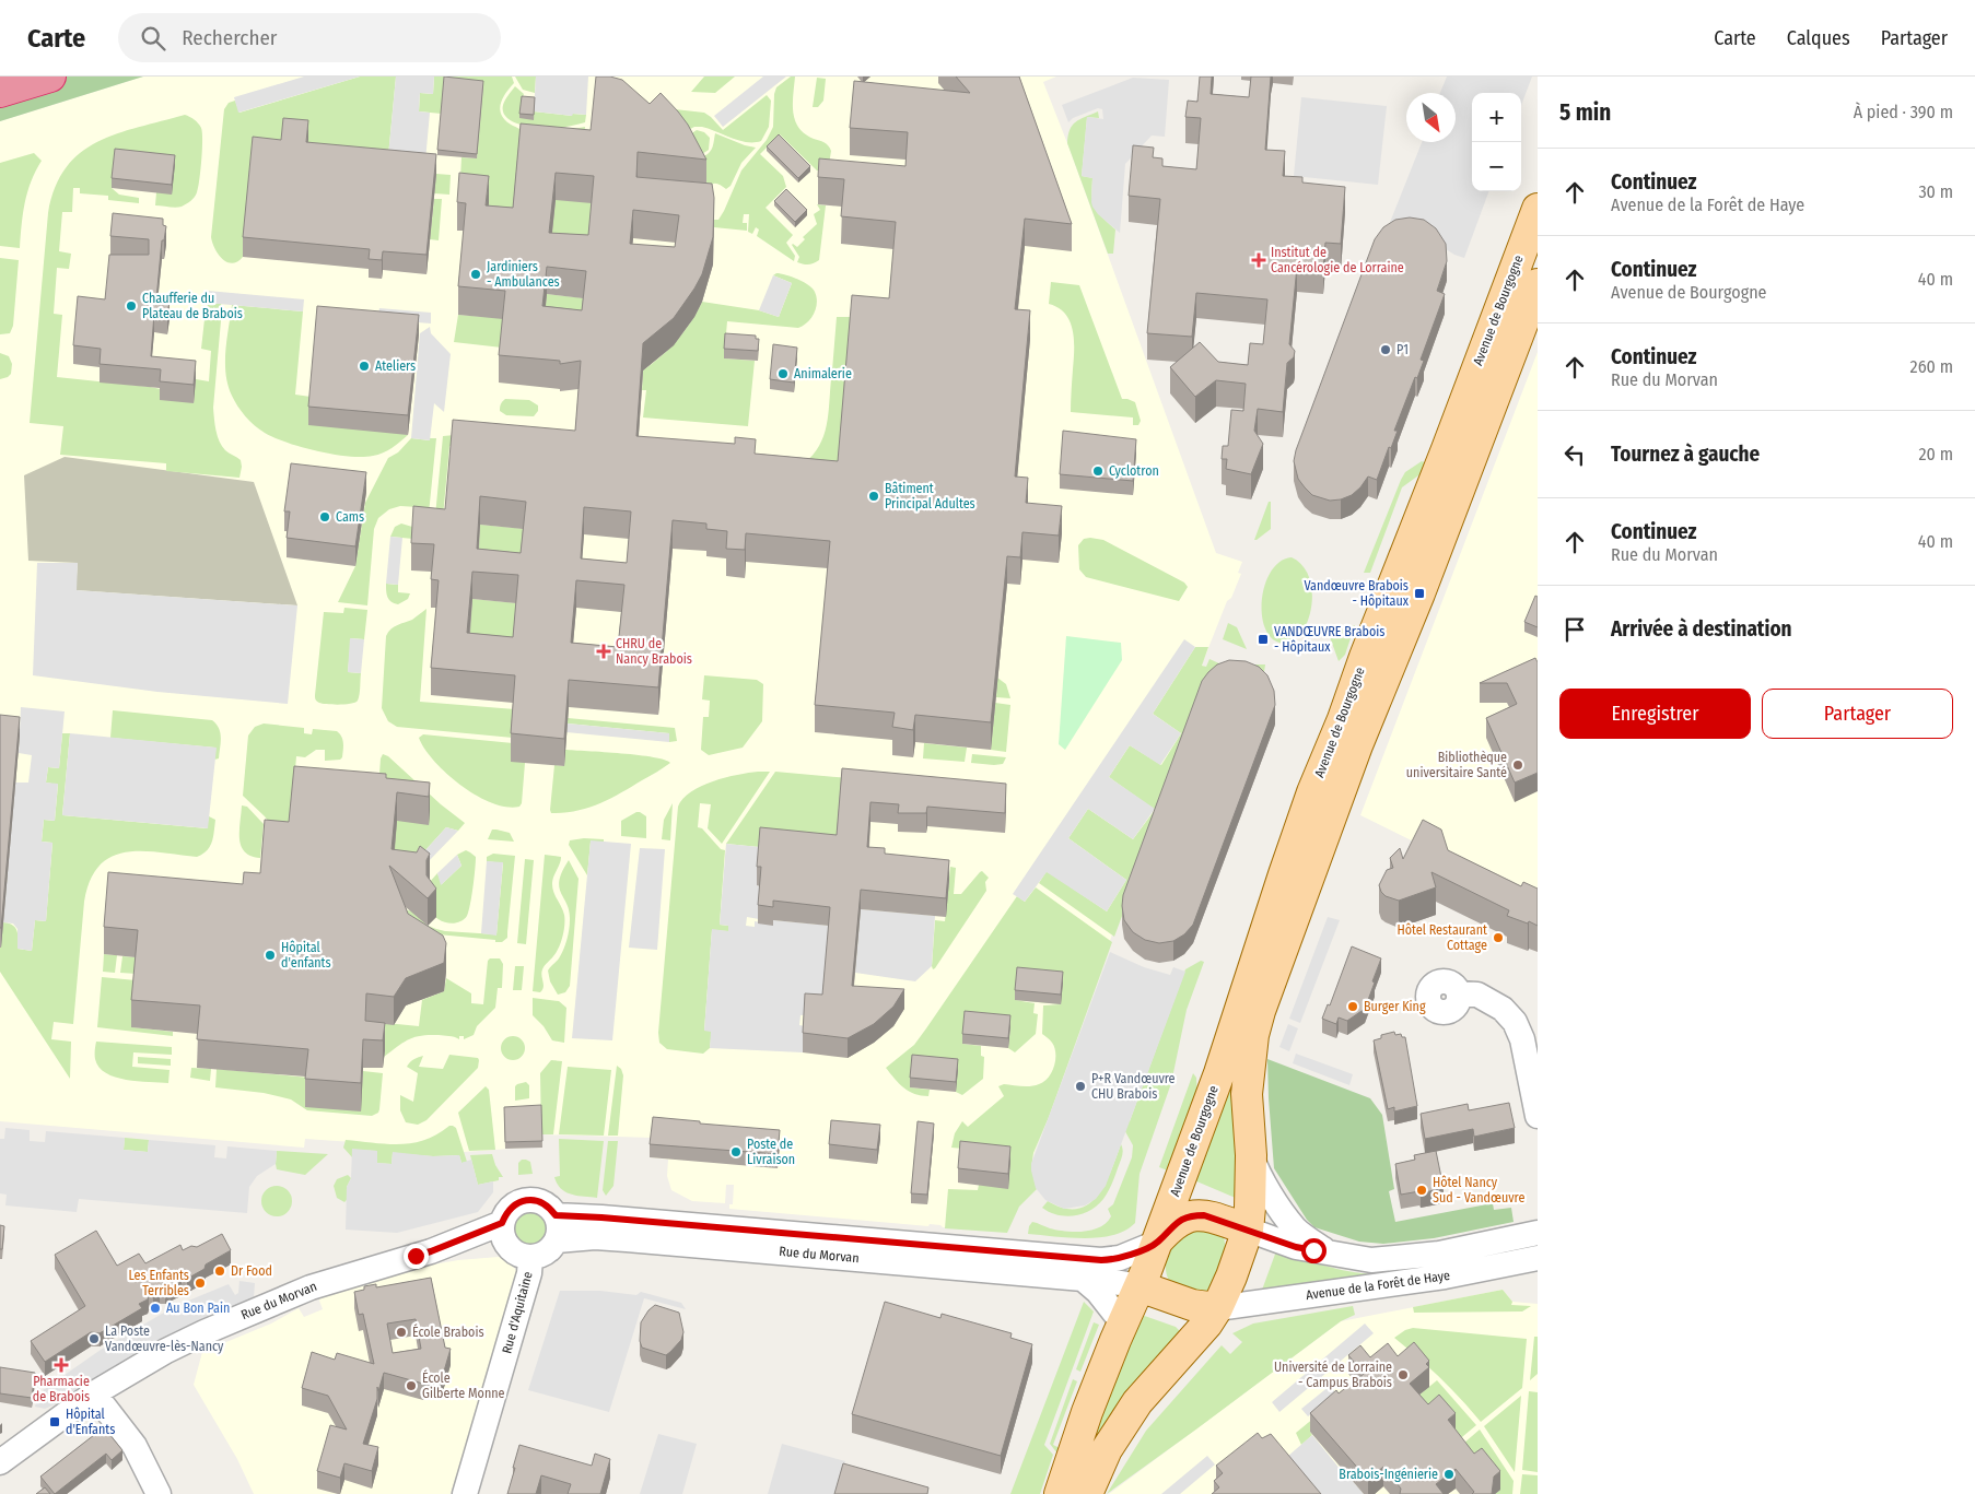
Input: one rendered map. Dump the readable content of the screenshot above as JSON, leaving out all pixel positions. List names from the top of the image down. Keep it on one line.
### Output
{"streets":{"main road":["Avenue de Bourgogne"],"street":["Rue du Morvan","Avenue de la Forêt de Haye","Rue d'Aquitaine"]},"crossings":[["Avenue de Bourgogne","Rue du Morvan"],["Avenue de Bourgogne","Avenue de la Forêt de Haye"],["Rue du Morvan","Avenue de la Forêt de Haye"],["Rue du Morvan","Rue d'Aquitaine"]],"places":{"health":["Institut de Cancérologie de Lorraine","CHRU de Nancy Brabois","Pharmacie de Brabois"],"other":["Jardiniers - Ambulances","Chaufferie du Plateau de Brabois","P1","Ateliers","Animalerie","Cyclotron","Bâtiment Principal Adultes","Cams","Bibliothèque universitaire Santé","Hôtel Restaurant Cottage","Hôpital d'enfants","Burger King","P+R Vandœuvre CHU Brabois","Poste de Livraison","Hôtel Nancy Sud - Vandœuvre","Dr Food","Les Enfants Terribles","Au Bon Pain","École Brabois","La Poste Vandœuvre-lès-Nancy","Université de Lorraine - Campus Brabois","École Gilberte Monne","Brabois-Ingénierie"],"transit":["Vandœuvre Brabois - Hôpitaux","VANDŒUVRE Brabois - Hôpitaux","Hôpital d'Enfants"]},"north":"bottom right","page":{"header":"Carte","search":"Rechercher","nav":["Carte","Calques","Partager"],"heading":["5 min","À pied · 390 m"],"map_buttons":["+","−"],"list":[["Continuez","Avenue de la Forêt de Haye","30 m"],["Continuez","Avenue de Bourgogne","40 m"],["Continuez","Rue du Morvan","260 m"],["Tournez à gauche","20 m"],["Continuez","Rue du Morvan","40 m"],"Arrivée à destination"],"buttons":["Enregistrer","Partager"]}}
